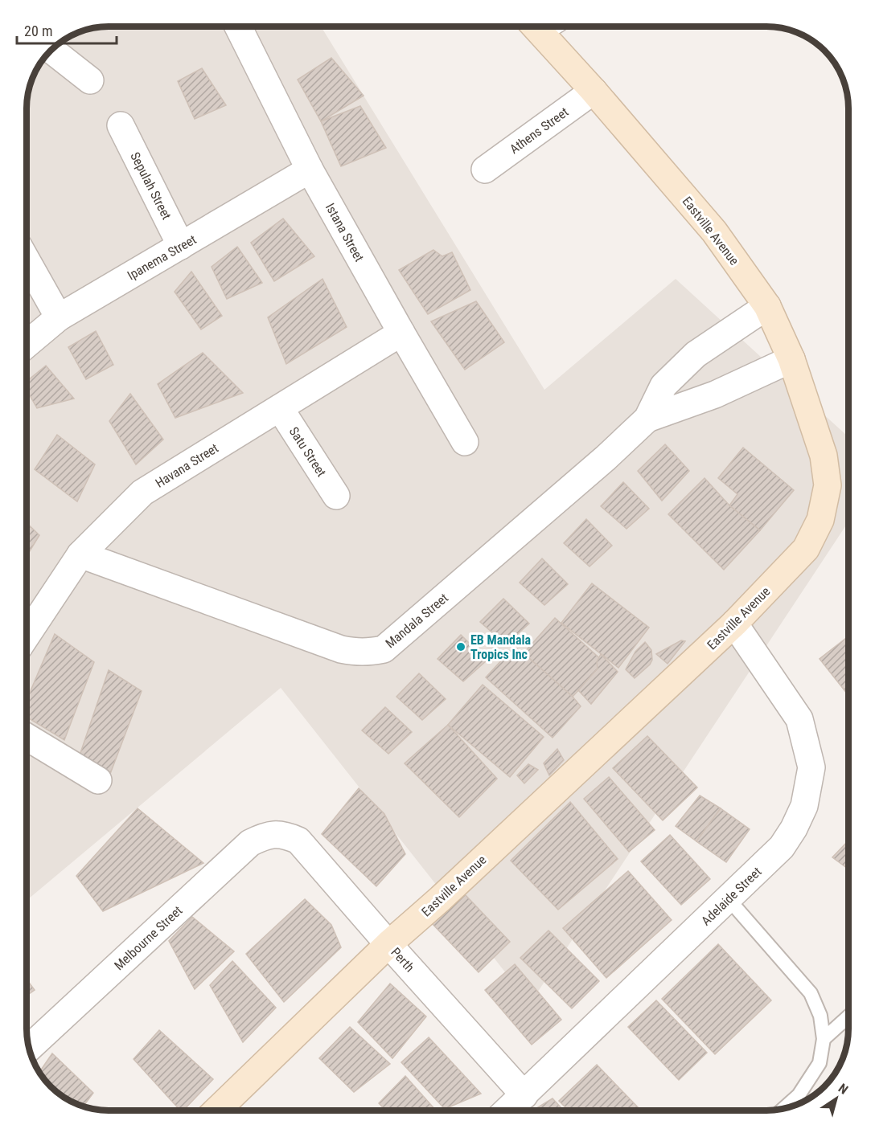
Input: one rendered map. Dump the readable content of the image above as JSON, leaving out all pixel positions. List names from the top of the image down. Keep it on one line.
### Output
{"streets":{"street":["Athens Street","Sepulah Street","Eastville Avenue","Istana Street","Ipanema Street","Satu Street","Havana Street","Mandala Street","Adelaide Street","Melbourne Street","Perth"]},"crossings":[["Athens Street","Eastville Avenue"],["Sepulah Street","Ipanema Street"],["Eastville Avenue","Adelaide Street"],["Eastville Avenue","Perth"],["Istana Street","Ipanema Street"],["Istana Street","Havana Street"],["Satu Street","Havana Street"],["Havana Street","Mandala Street"],["Adelaide Street","Perth"],["Melbourne Street","Perth"]],"places":["EB Mandala Tropics Inc"],"scale_bar":"20 m","north":"top right"}
